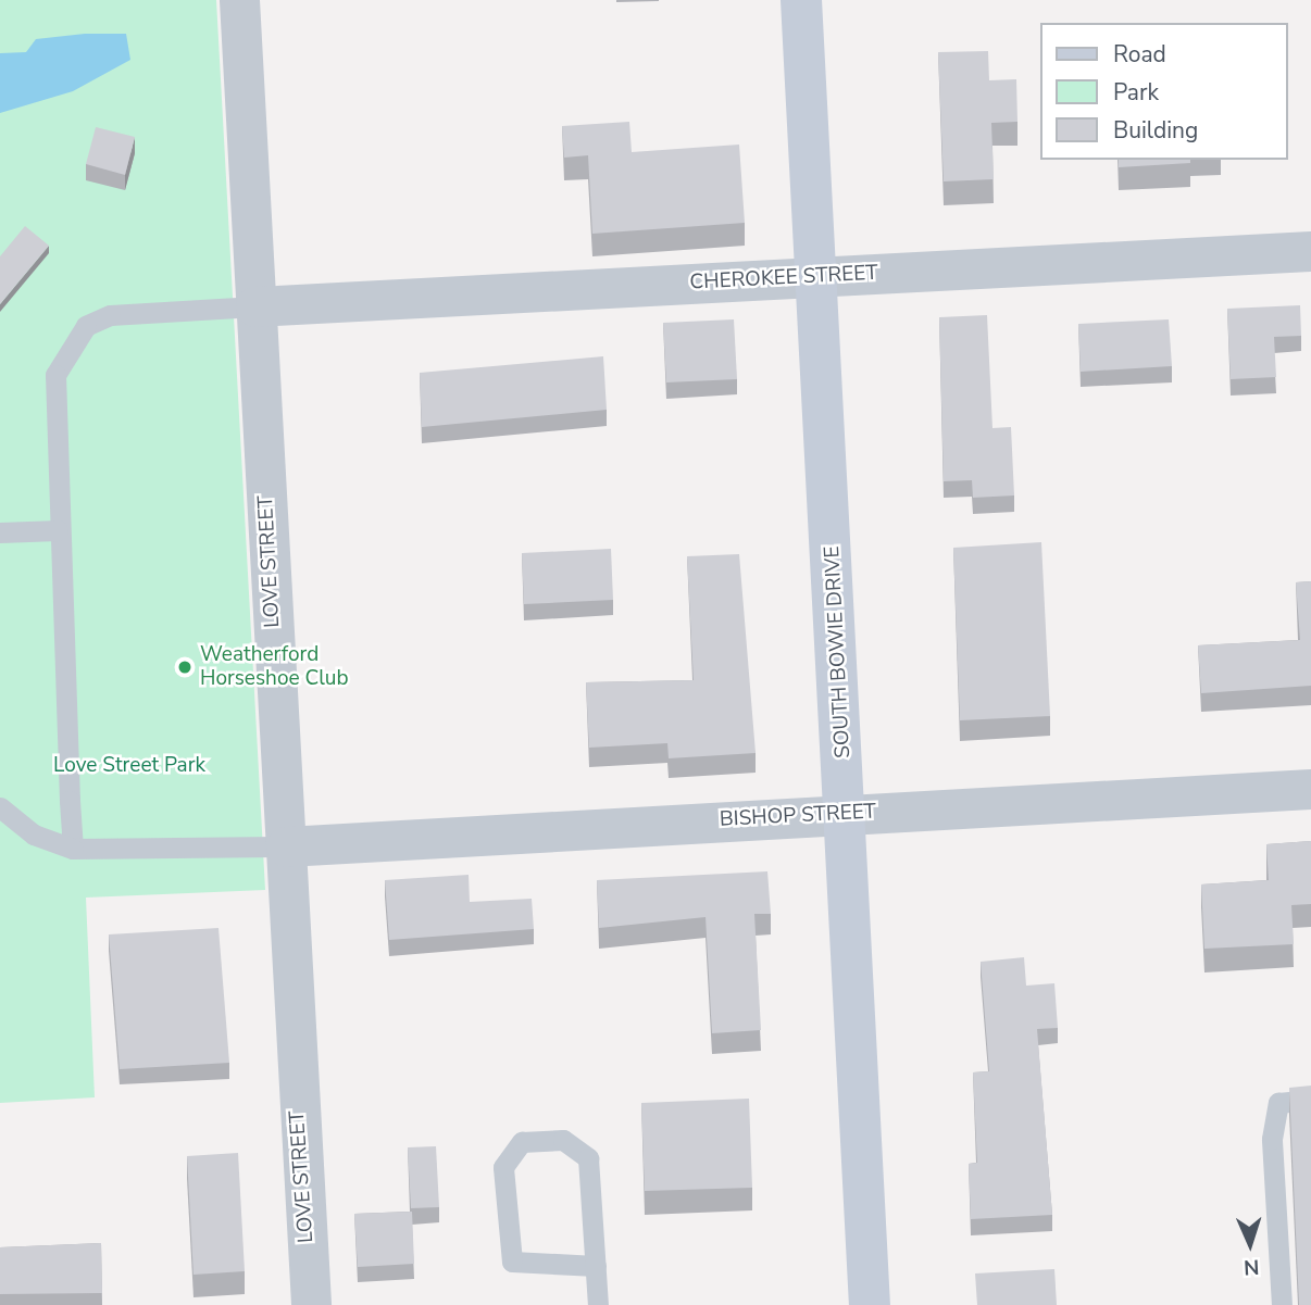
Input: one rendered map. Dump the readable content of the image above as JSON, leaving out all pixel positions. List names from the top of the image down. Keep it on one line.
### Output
{"streets":{"street":["CHEROKEE STREET","LOVE STREET","SOUTH BOWIE DRIVE","BISHOP STREET"]},"crossings":[["CHEROKEE STREET","LOVE STREET"],["CHEROKEE STREET","SOUTH BOWIE DRIVE"],["LOVE STREET","BISHOP STREET"],["SOUTH BOWIE DRIVE","BISHOP STREET"]],"parks":["Love Street Park"],"places":["Weatherford Horseshoe Club"],"legend":["Road","Park","Building"],"north":"bottom"}
